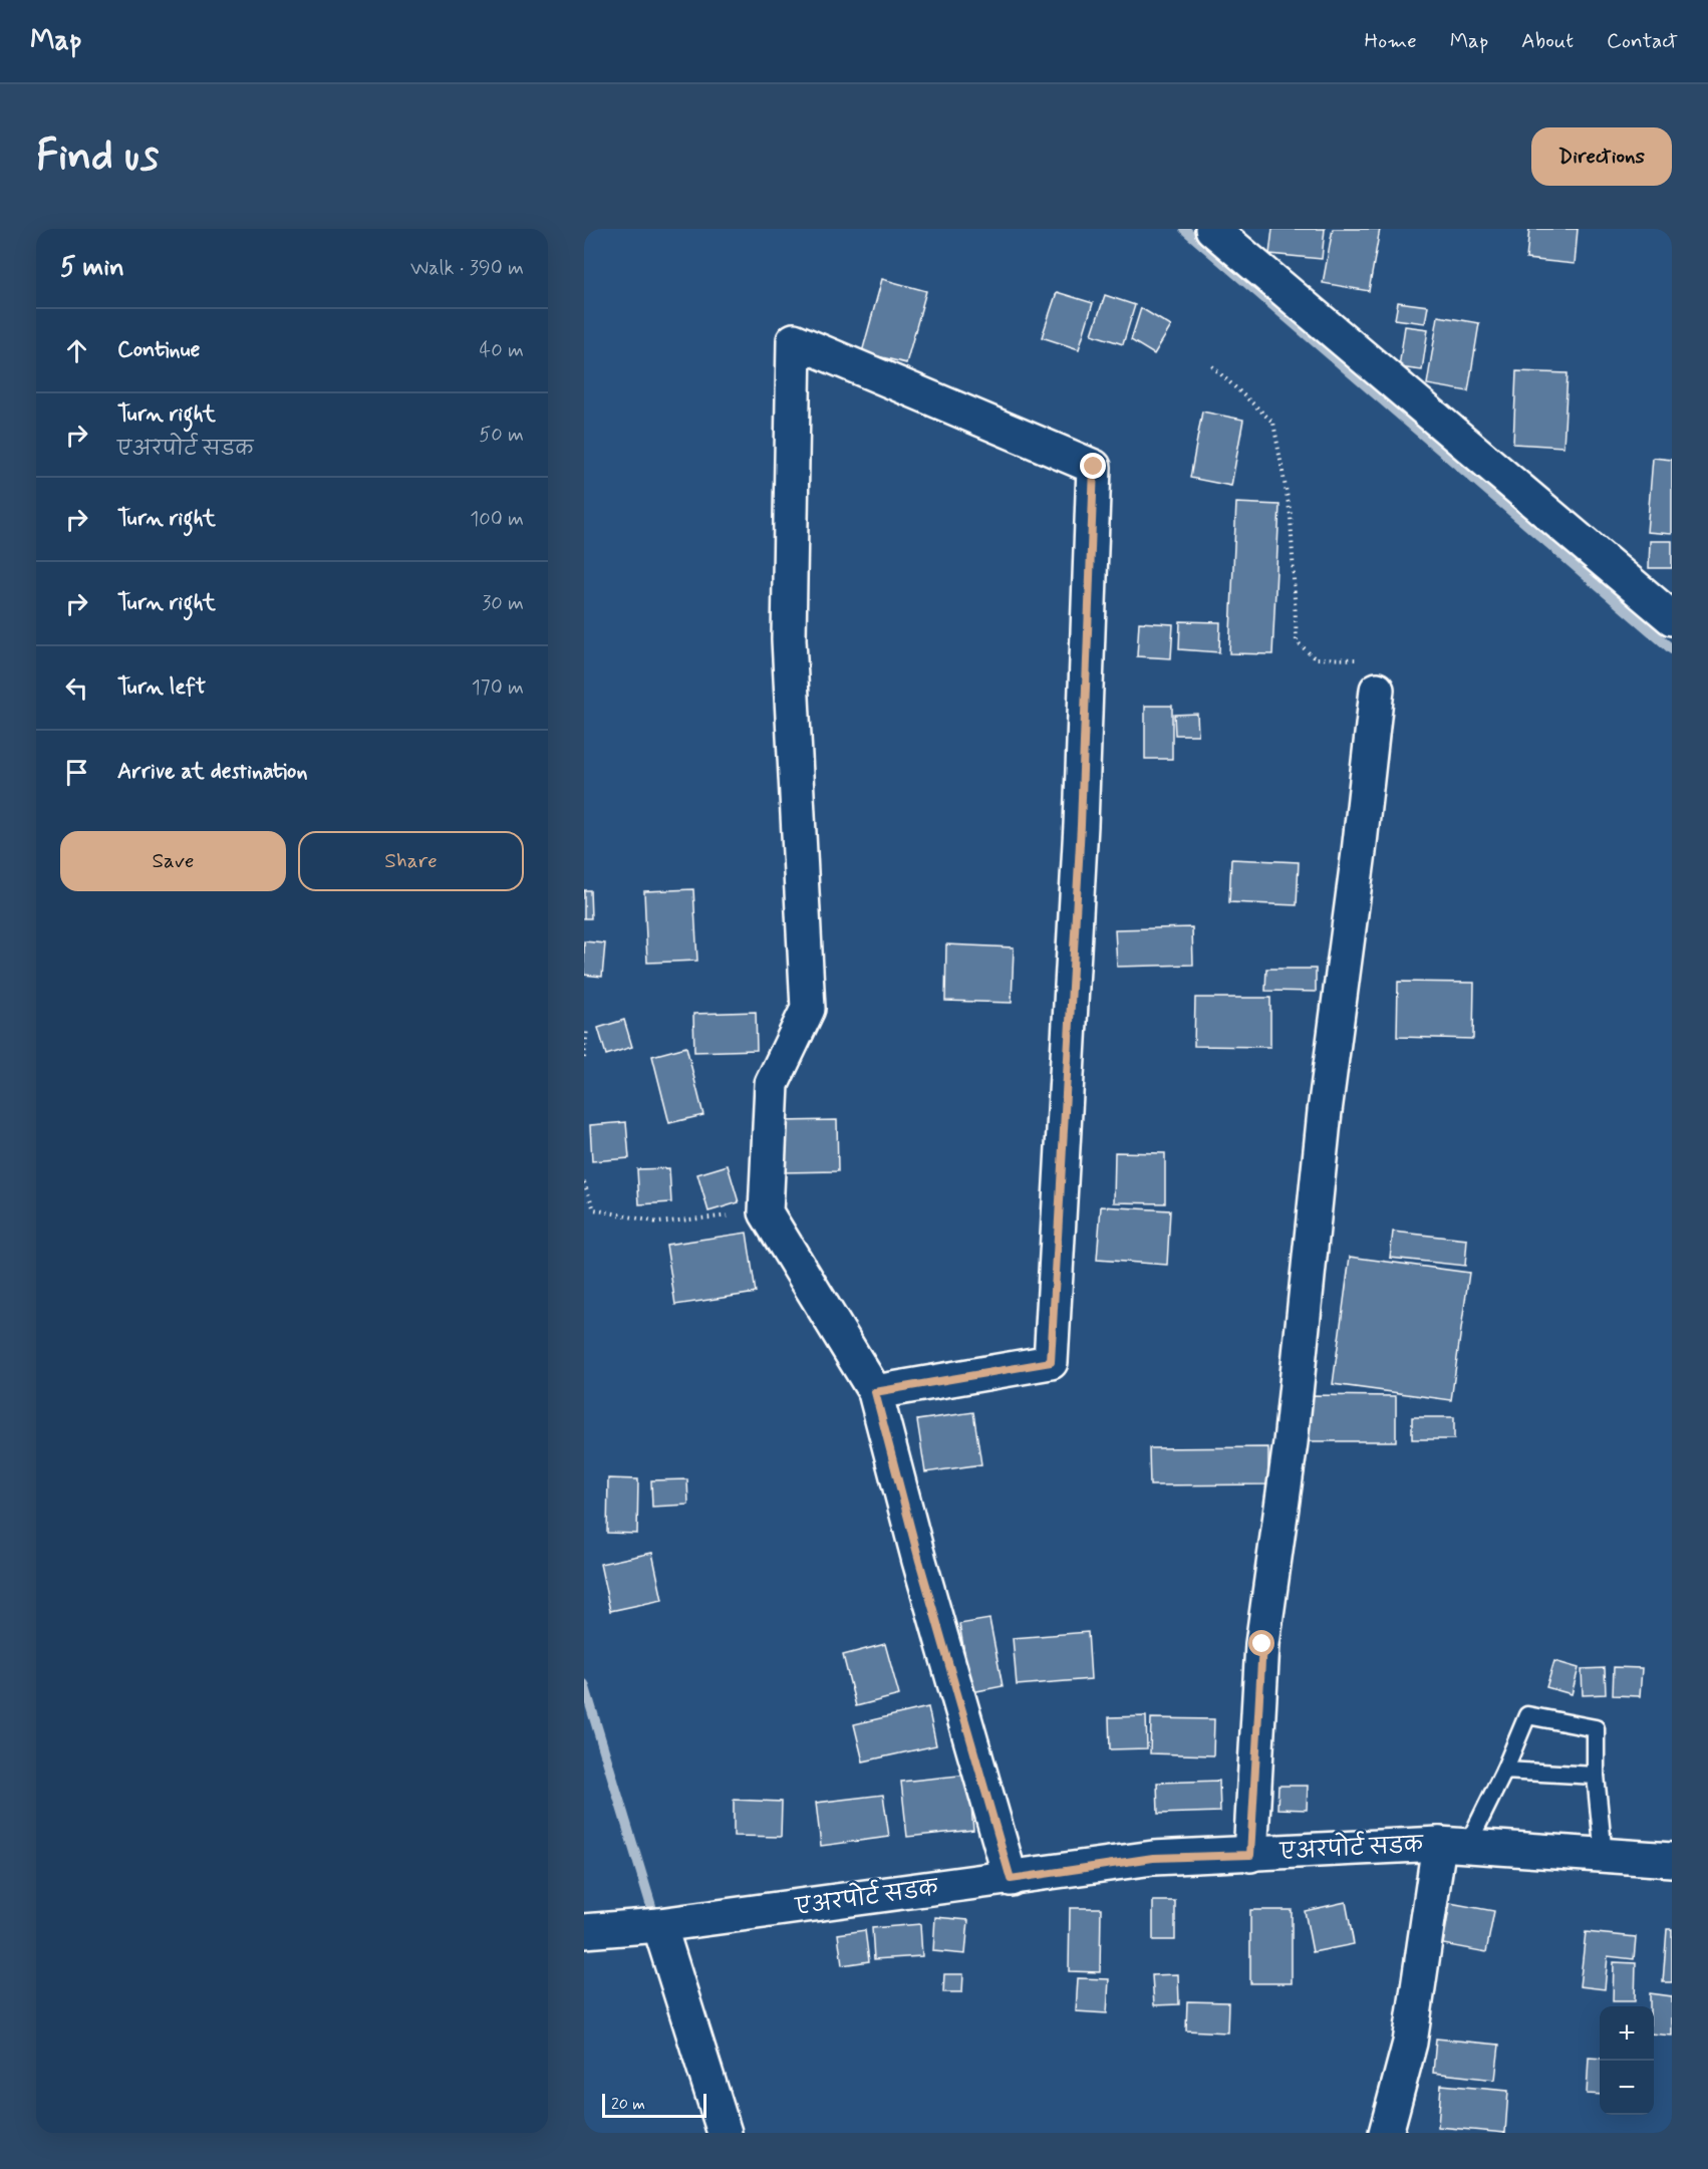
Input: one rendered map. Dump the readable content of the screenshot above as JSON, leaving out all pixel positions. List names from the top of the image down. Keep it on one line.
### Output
{"streets":{"street":["एअरपोर्ट सडक"]},"scale_bar":"20 m","page":{"header":"Map","nav":["Home","Map","About","Contact"],"buttons":["Directions",["Save","Share"]],"title":"Find us","heading":["5 min","Walk · 390 m"],"list":[["Continue","40 m"],["Turn right","एअरपोर्ट सडक","50 m"],["Turn right","100 m"],["Turn right","30 m"],["Turn left","170 m"],"Arrive at destination"],"map_buttons":["+","−"],"scale":"20 m"}}
